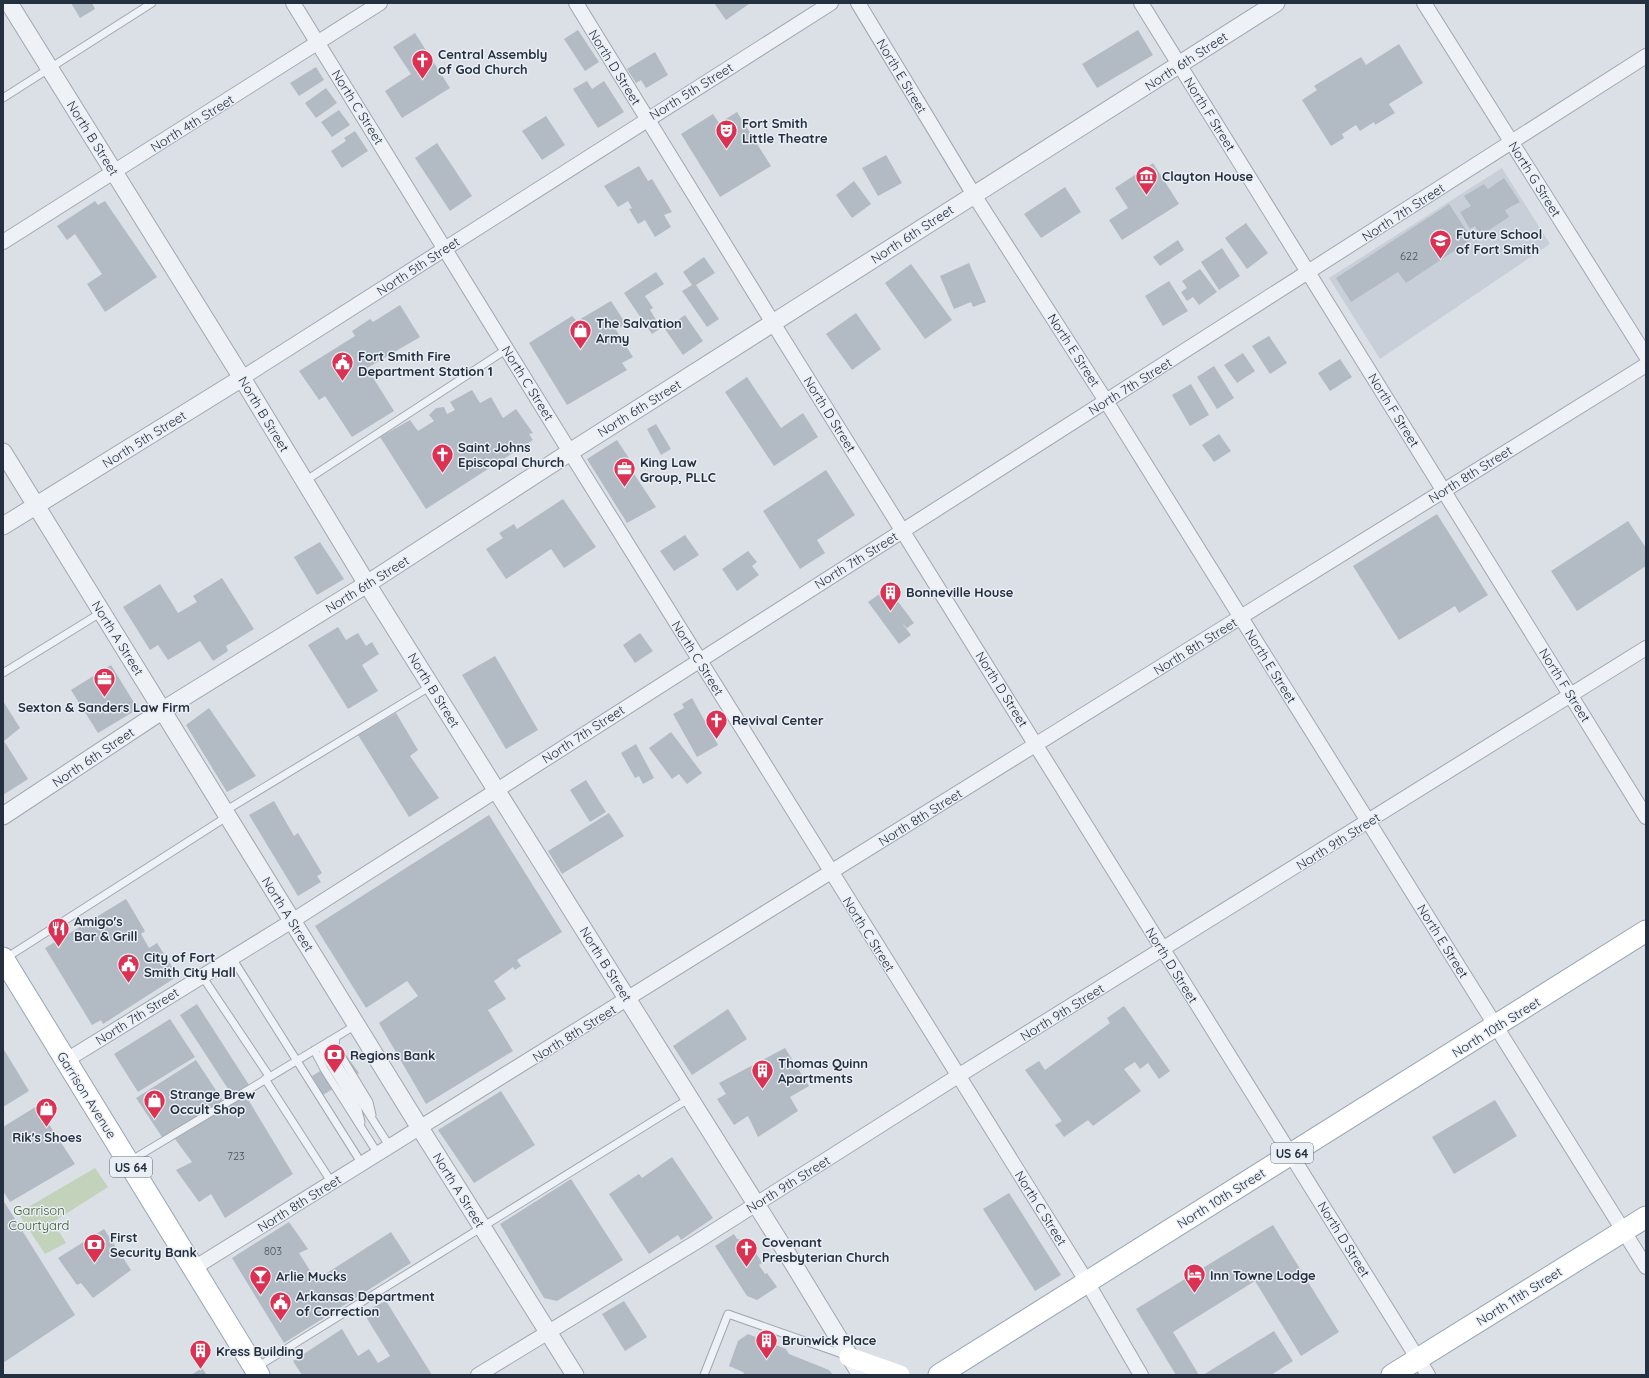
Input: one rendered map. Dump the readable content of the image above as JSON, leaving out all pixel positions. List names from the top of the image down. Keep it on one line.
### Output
{"streets":{"main road":["North 10th Street","Garrison Avenue","US 64","North 11th Street"],"street":["North 6th Street","North D Street","North E Street","North 5th Street","North C Street","North F Street","North 4th Street","North B Street","North G Street","North 7th Street","North 8th Street","North A Street","North 9th Street"]},"crossings":[["North 6th Street","North D Street"],["North 6th Street","North E Street"],["North 6th Street","North C Street"],["North 6th Street","North F Street"],["North 6th Street","North B Street"],["North 6th Street","North A Street"],["North D Street","North 5th Street"],["North D Street","North 7th Street"],["North D Street","North 8th Street"],["North D Street","North 9th Street"],["North D Street","North 10th Street"],["North D Street","North 11th Street"],["North E Street","North 7th Street"],["North E Street","North 8th Street"],["North E Street","North 9th Street"],["North E Street","North 10th Street"],["North E Street","North 11th Street"],["North 5th Street","North C Street"],["North 5th Street","North B Street"],["North 5th Street","North A Street"],["North C Street","North 4th Street"],["North C Street","North 7th Street"],["North C Street","North 8th Street"],["North C Street","North 9th Street"],["North C Street","North 10th Street"],["North F Street","North 7th Street"],["North F Street","North 8th Street"],["North F Street","North 9th Street"],["North 4th Street","North B Street"],["North B Street","North 7th Street"],["North B Street","North 8th Street"],["North B Street","North 9th Street"],["North G Street","North 7th Street"],["North 7th Street","North A Street"],["North 7th Street","Garrison Avenue"],["North 8th Street","North A Street"],["North 8th Street","Garrison Avenue"],["North A Street","North 9th Street"]],"parks":["Garrison Courtyard"],"places":{"church":["Central Assembly of God Church","Saint Johns Episcopal Church","Revival Center","Covenant Presbyterian Church"],"theatre":["Fort Smith Little Theatre"],"museum":["Clayton House"],"school or university":["Future School of Fort Smith"],"shop":["The Salvation Army","Strange Brew Occult Shop","Rik's Shoes"],"public building":["Fort Smith Fire Department Station 1","City of Fort Smith City Hall","Arkansas Department of Correction"],"office":["King Law Group, PLLC","Sexton & Sanders Law Firm"],"building":["Bonneville House","Thomas Quinn Apartments","Brunwick Place","Kress Building"],"restaurant":["Amigo's Bar & Grill"],"bank":["Regions Bank","First Security Bank"],"hotel":["Inn Towne Lodge"],"bar":["Arlie Mucks"]},"house_numbers":["622","723","803"]}
